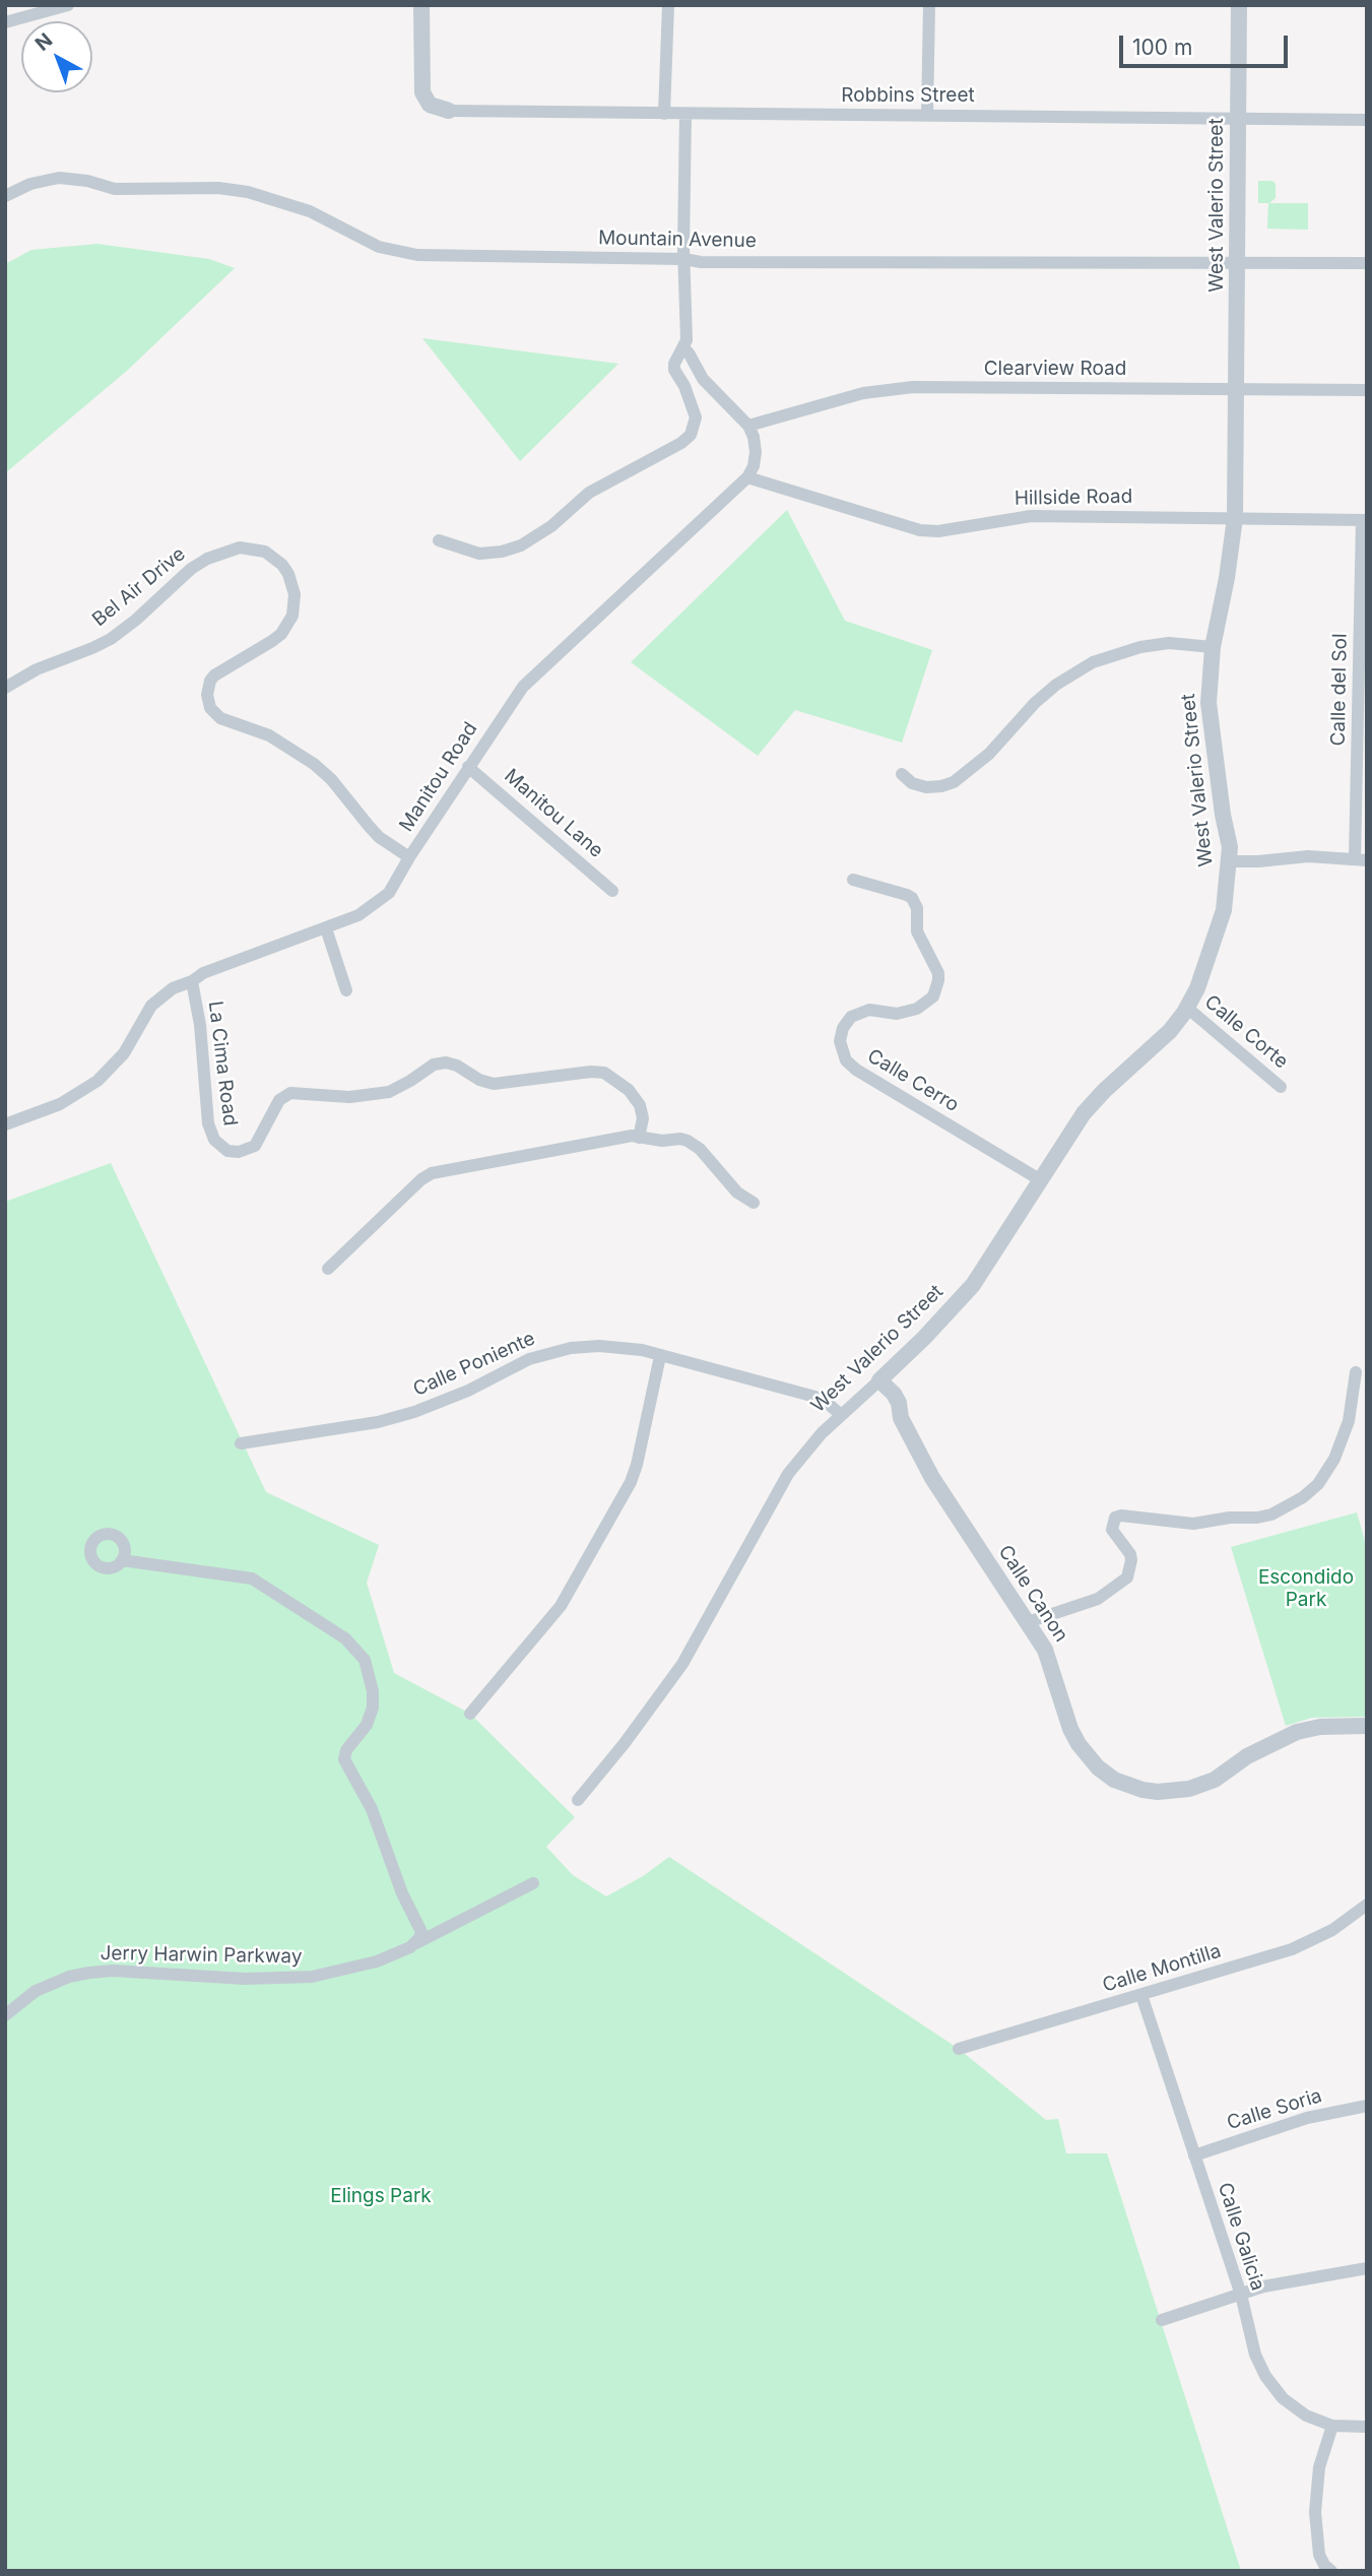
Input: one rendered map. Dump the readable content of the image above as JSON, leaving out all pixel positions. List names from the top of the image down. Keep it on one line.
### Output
{"streets":{"street":["Robbins Street","West Valerio Street","Mountain Avenue","Clearview Road","Hillside Road","Bel Air Drive","Calle del Sol","Manitou Road","Manitou Lane","Calle Corte","La Cima Road","Calle Cerro","Calle Poniente","Calle Canon","Jerry Harwin Parkway","Calle Montilla","Calle Soria","Calle Galicia"]},"crossings":[["Robbins Street","West Valerio Street"],["West Valerio Street","Mountain Avenue"],["West Valerio Street","Clearview Road"],["West Valerio Street","Hillside Road"],["West Valerio Street","Calle Corte"],["West Valerio Street","Calle Cerro"],["West Valerio Street","Calle Poniente"],["West Valerio Street","Calle Canon"],["Hillside Road","Calle del Sol"],["Hillside Road","Manitou Road"],["Bel Air Drive","Manitou Road"],["Manitou Road","Manitou Lane"],["Manitou Road","La Cima Road"],["Calle Montilla","Calle Galicia"],["Calle Soria","Calle Galicia"]],"parks":["Escondido Park","Elings Park"],"scale_bar":"100 m","north":"top left"}
